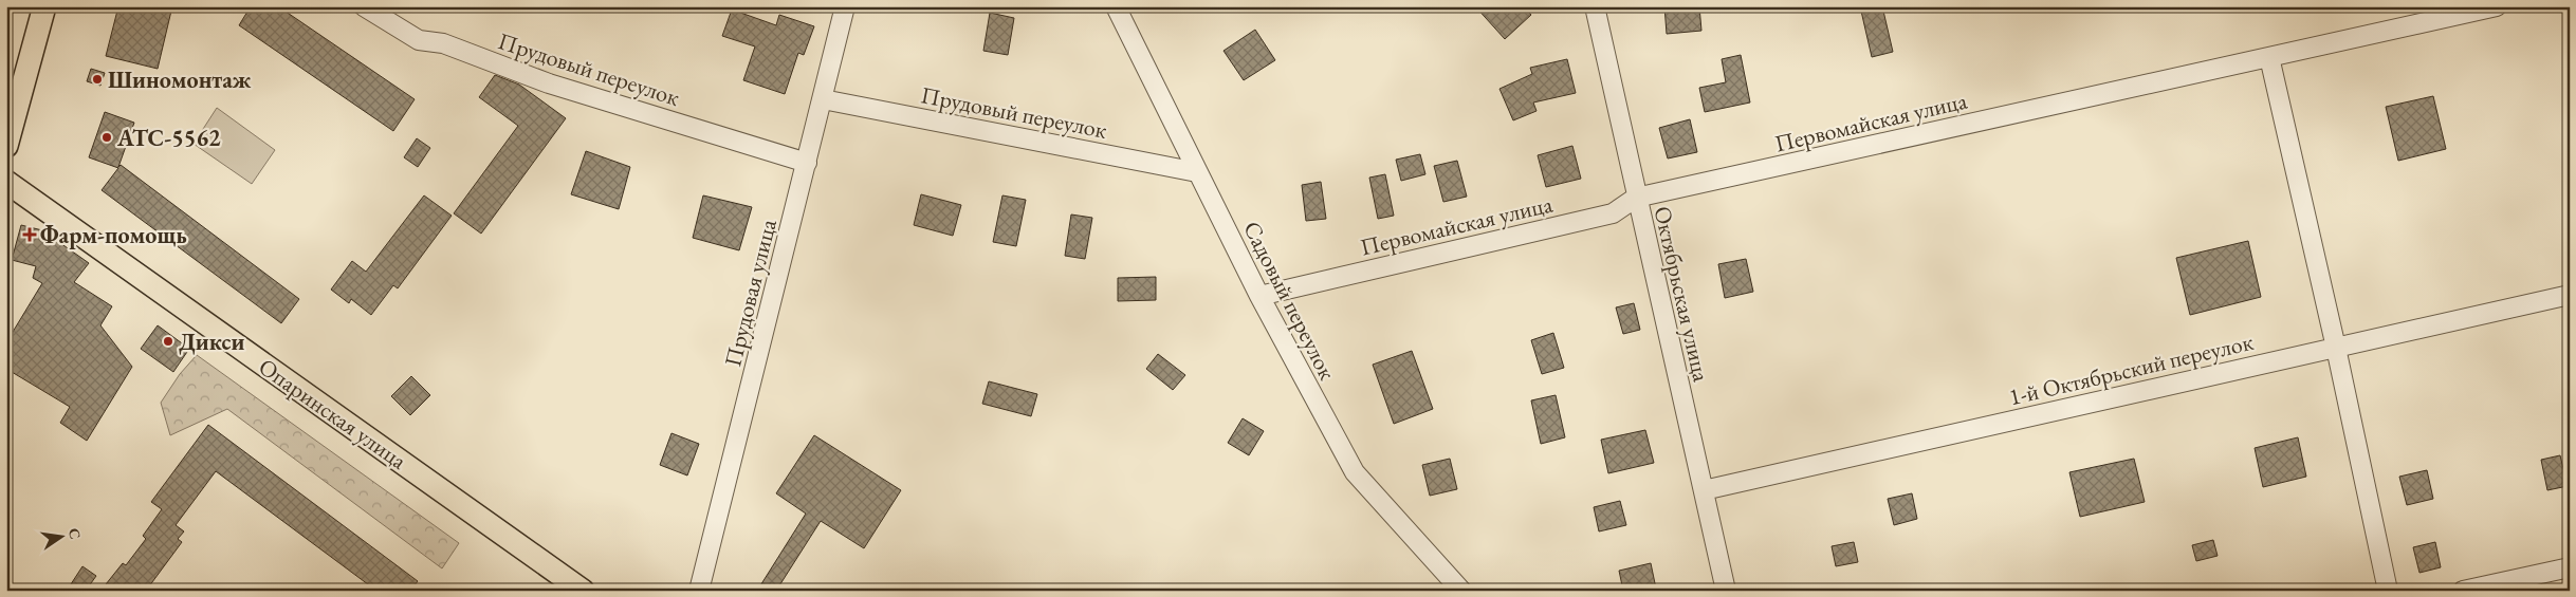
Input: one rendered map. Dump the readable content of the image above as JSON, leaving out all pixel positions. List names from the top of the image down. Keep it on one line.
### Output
{"streets":{"main road":["Опаринская улица"],"street":["Прудовый переулок","Первомайская улица","Прудовая улица","Октябрьская улица","Садовый переулок","1-й Октябрьский переулок"]},"crossings":[["Прудовый переулок","Прудовая улица"],["Прудовый переулок","Садовый переулок"],["Первомайская улица","Октябрьская улица"],["Первомайская улица","Садовый переулок"],["Октябрьская улица","1-й Октябрьский переулок"]],"places":{"other":["Шиномонтаж","АТС-5562","Дикси"],"health":["Фарм-помощь"]},"north":"right"}
